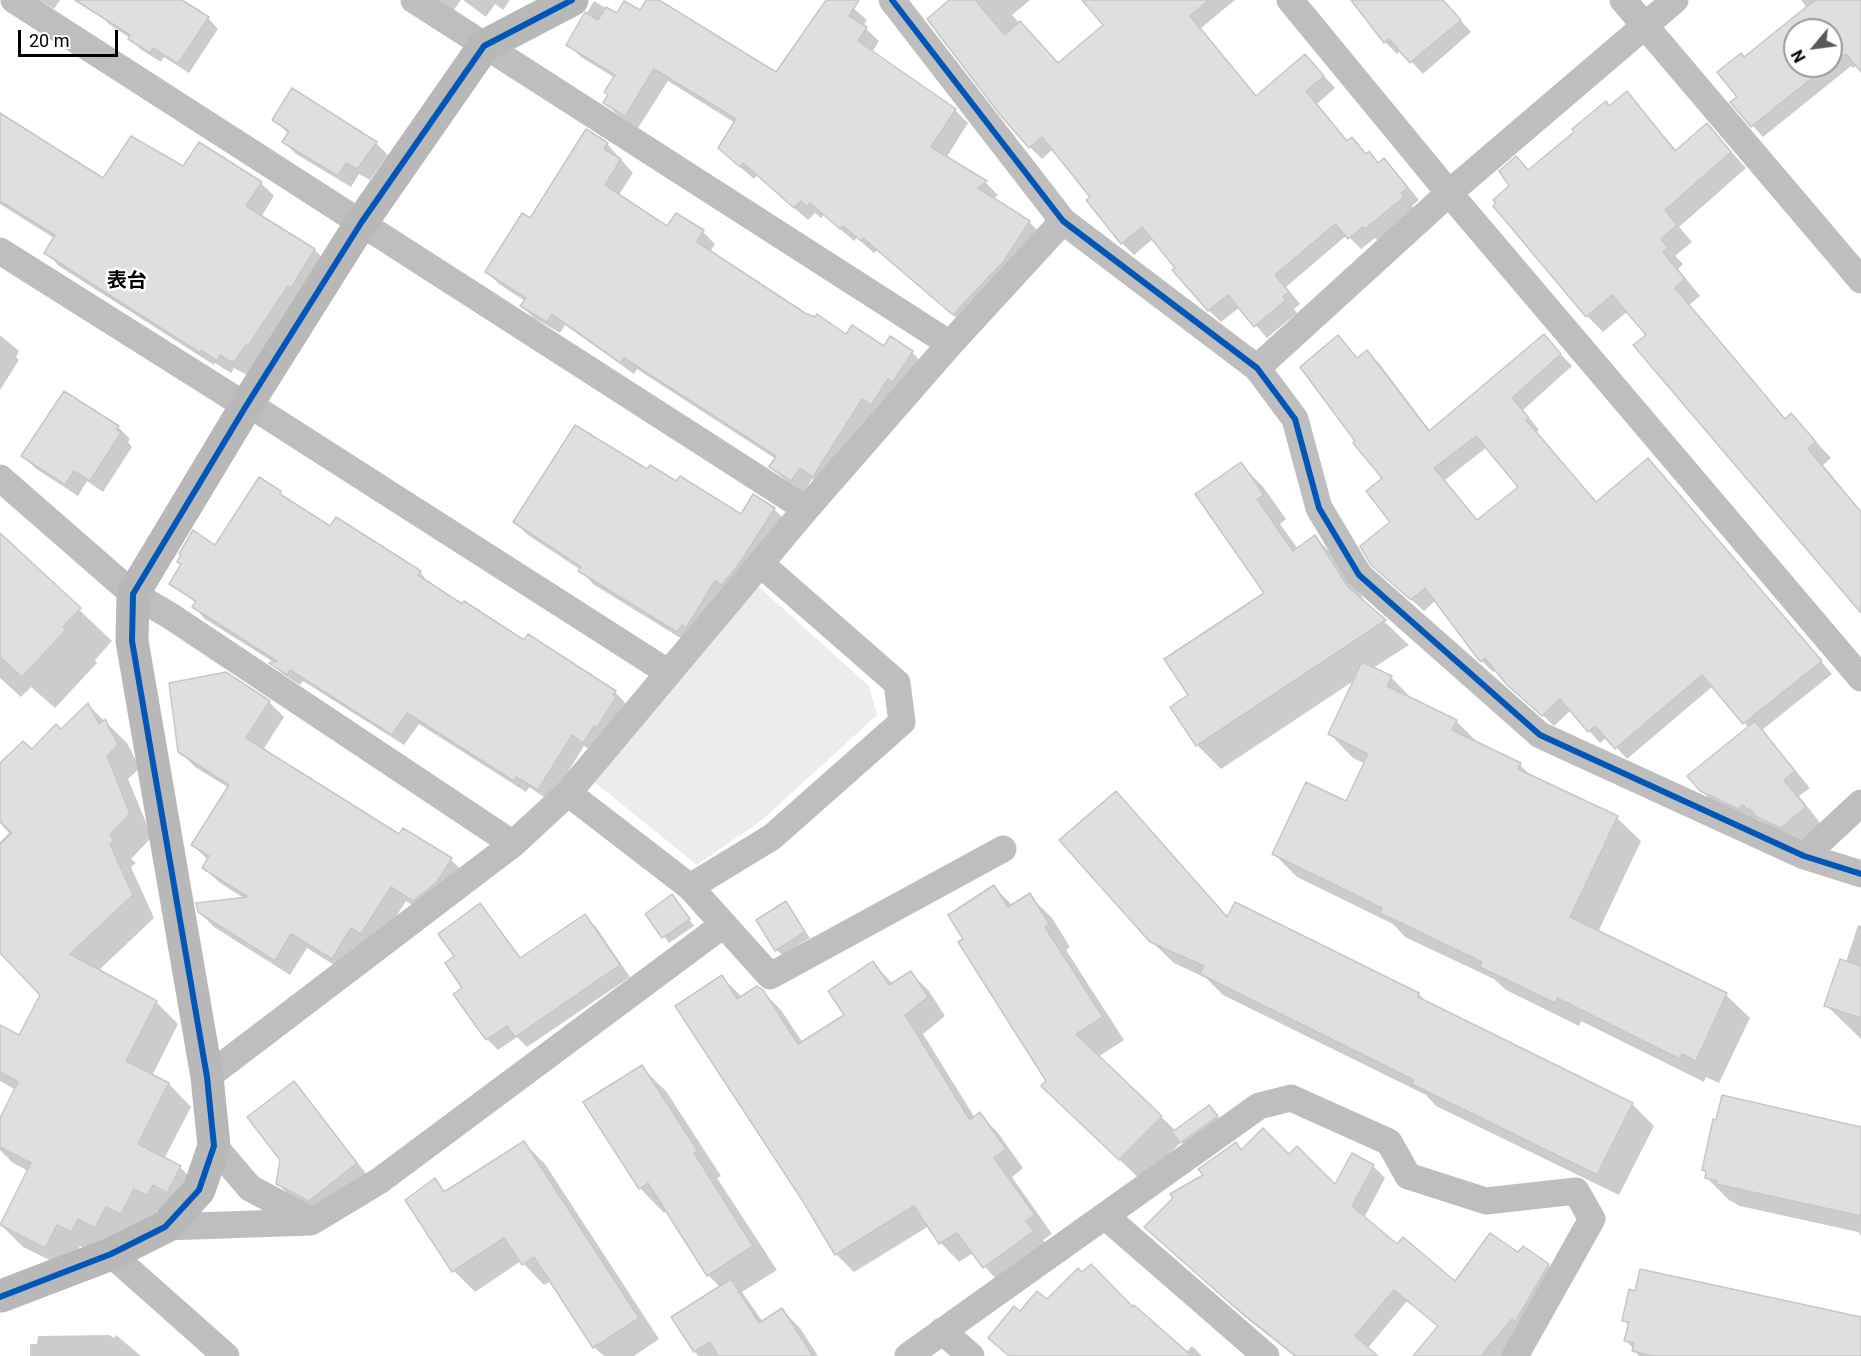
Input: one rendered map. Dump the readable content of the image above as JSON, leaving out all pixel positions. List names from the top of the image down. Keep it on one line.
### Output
{"districts":["表台"],"scale_bar":"20 m","north":"bottom left"}
